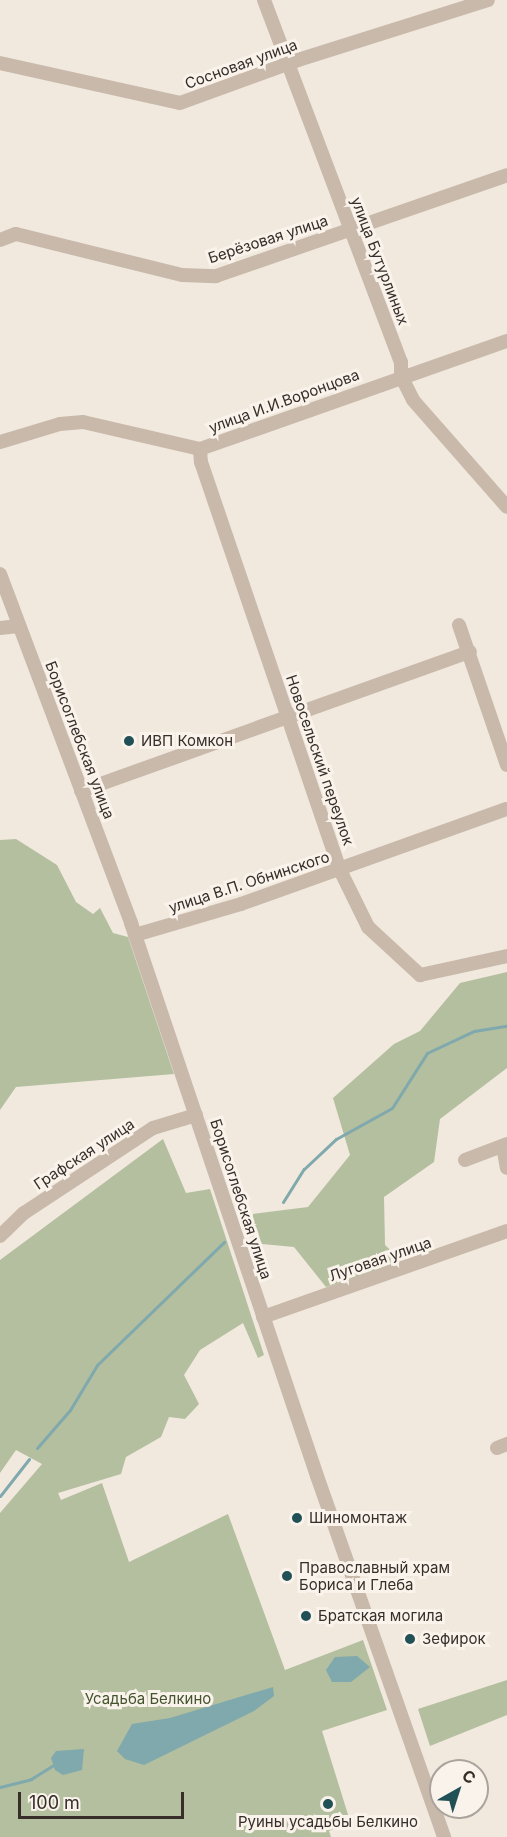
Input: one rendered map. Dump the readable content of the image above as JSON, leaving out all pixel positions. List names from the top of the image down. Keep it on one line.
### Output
{"streets":{"street":["Сосновая улица","Берёзовая улица","улица Бутурлиных","улица И.И.Воронцова","Борисоглебская улица","Новосельский переулок","улица В.П. Обнинского","Графская улица","Луговая улица"]},"crossings":[["Сосновая улица","улица Бутурлиных"],["Берёзовая улица","улица Бутурлиных"],["улица Бутурлиных","улица И.И.Воронцова"],["улица И.И.Воронцова","Новосельский переулок"],["Борисоглебская улица","улица В.П. Обнинского"],["Борисоглебская улица","Графская улица"],["Борисоглебская улица","Луговая улица"],["Новосельский переулок","улица В.П. Обнинского"]],"parks":["Усадьба Белкино"],"places":["ИВП Комкон","Шиномонтаж","Православный храм Бориса и Глеба","Братская могила","Зефирок","Руины усадьбы Белкино"],"scale_bar":"100 m","north":"top right"}
